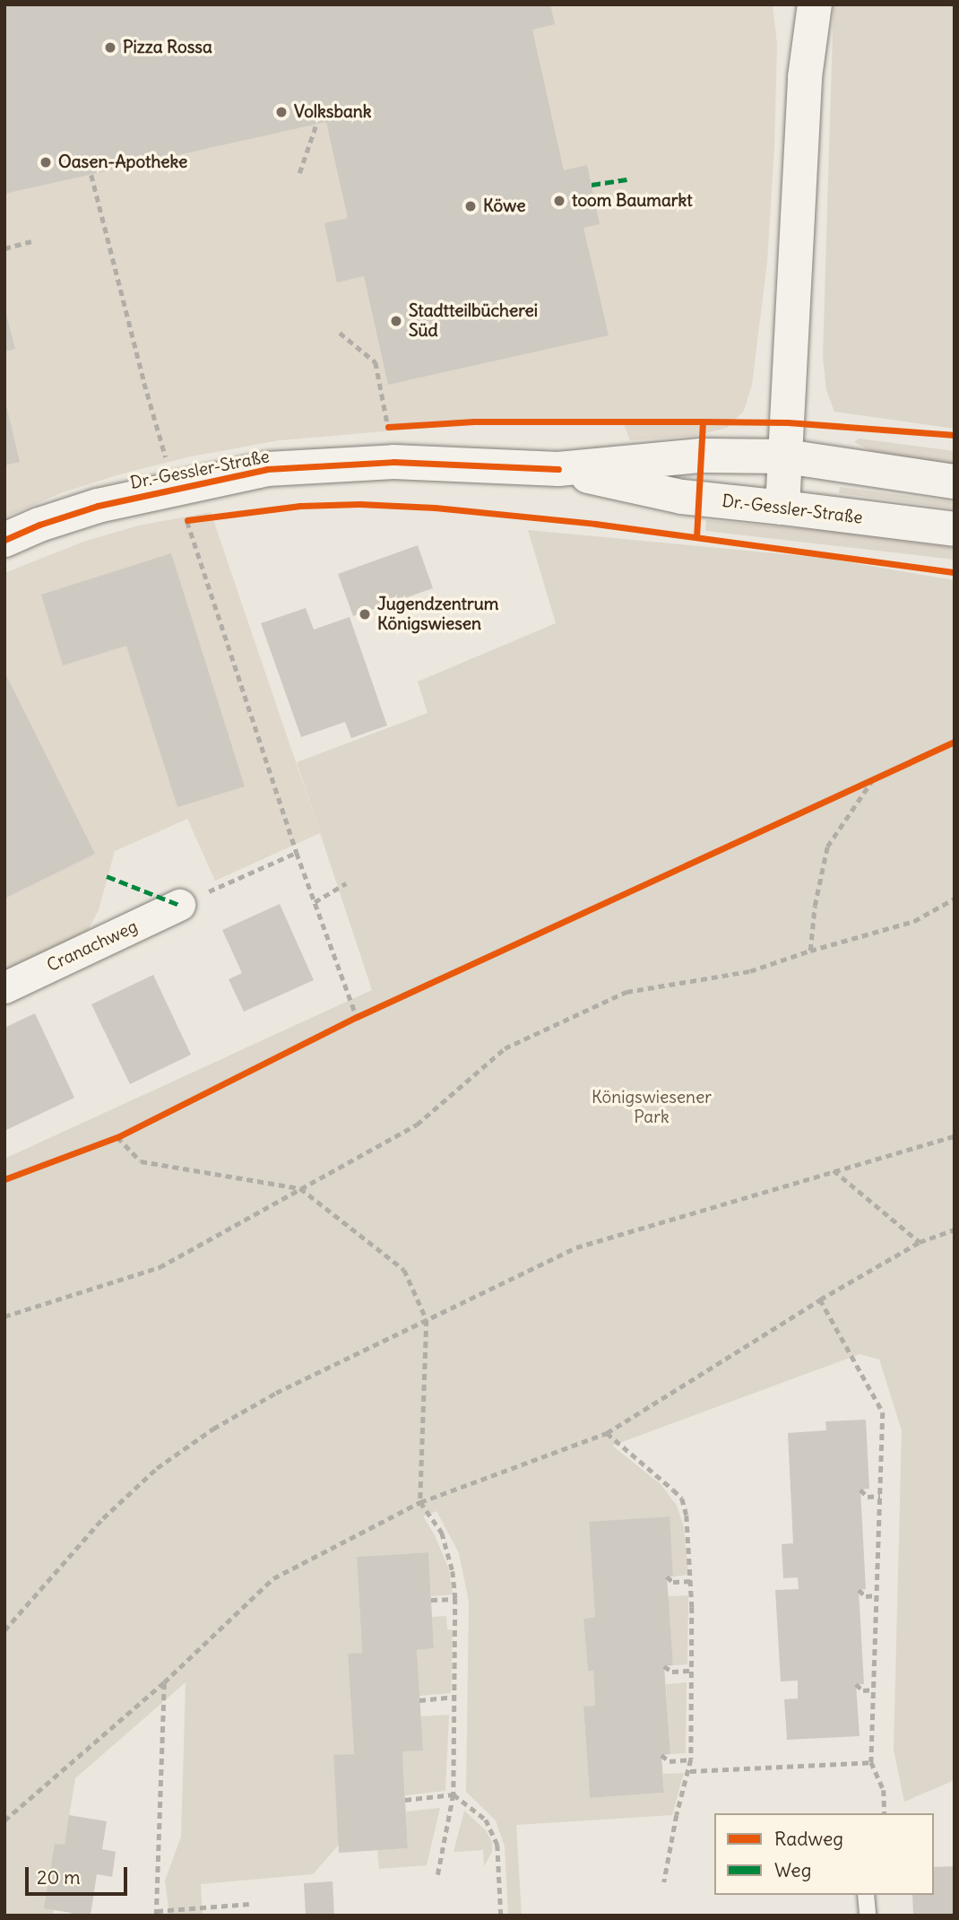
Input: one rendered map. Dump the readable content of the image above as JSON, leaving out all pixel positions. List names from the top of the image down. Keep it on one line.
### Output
{"streets":{"main road":["Dr.-Gessler-Straße"],"street":["Cranachweg"]},"parks":["Königswiesener Park"],"places":["Pizza Rossa","Volksbank","Oasen-Apotheke","toom Baumarkt","Köwe","Stadtteilbücherei Süd","Jugendzentrum Königswiesen"],"legend":["Radweg","Weg"],"scale_bar":"20 m"}
